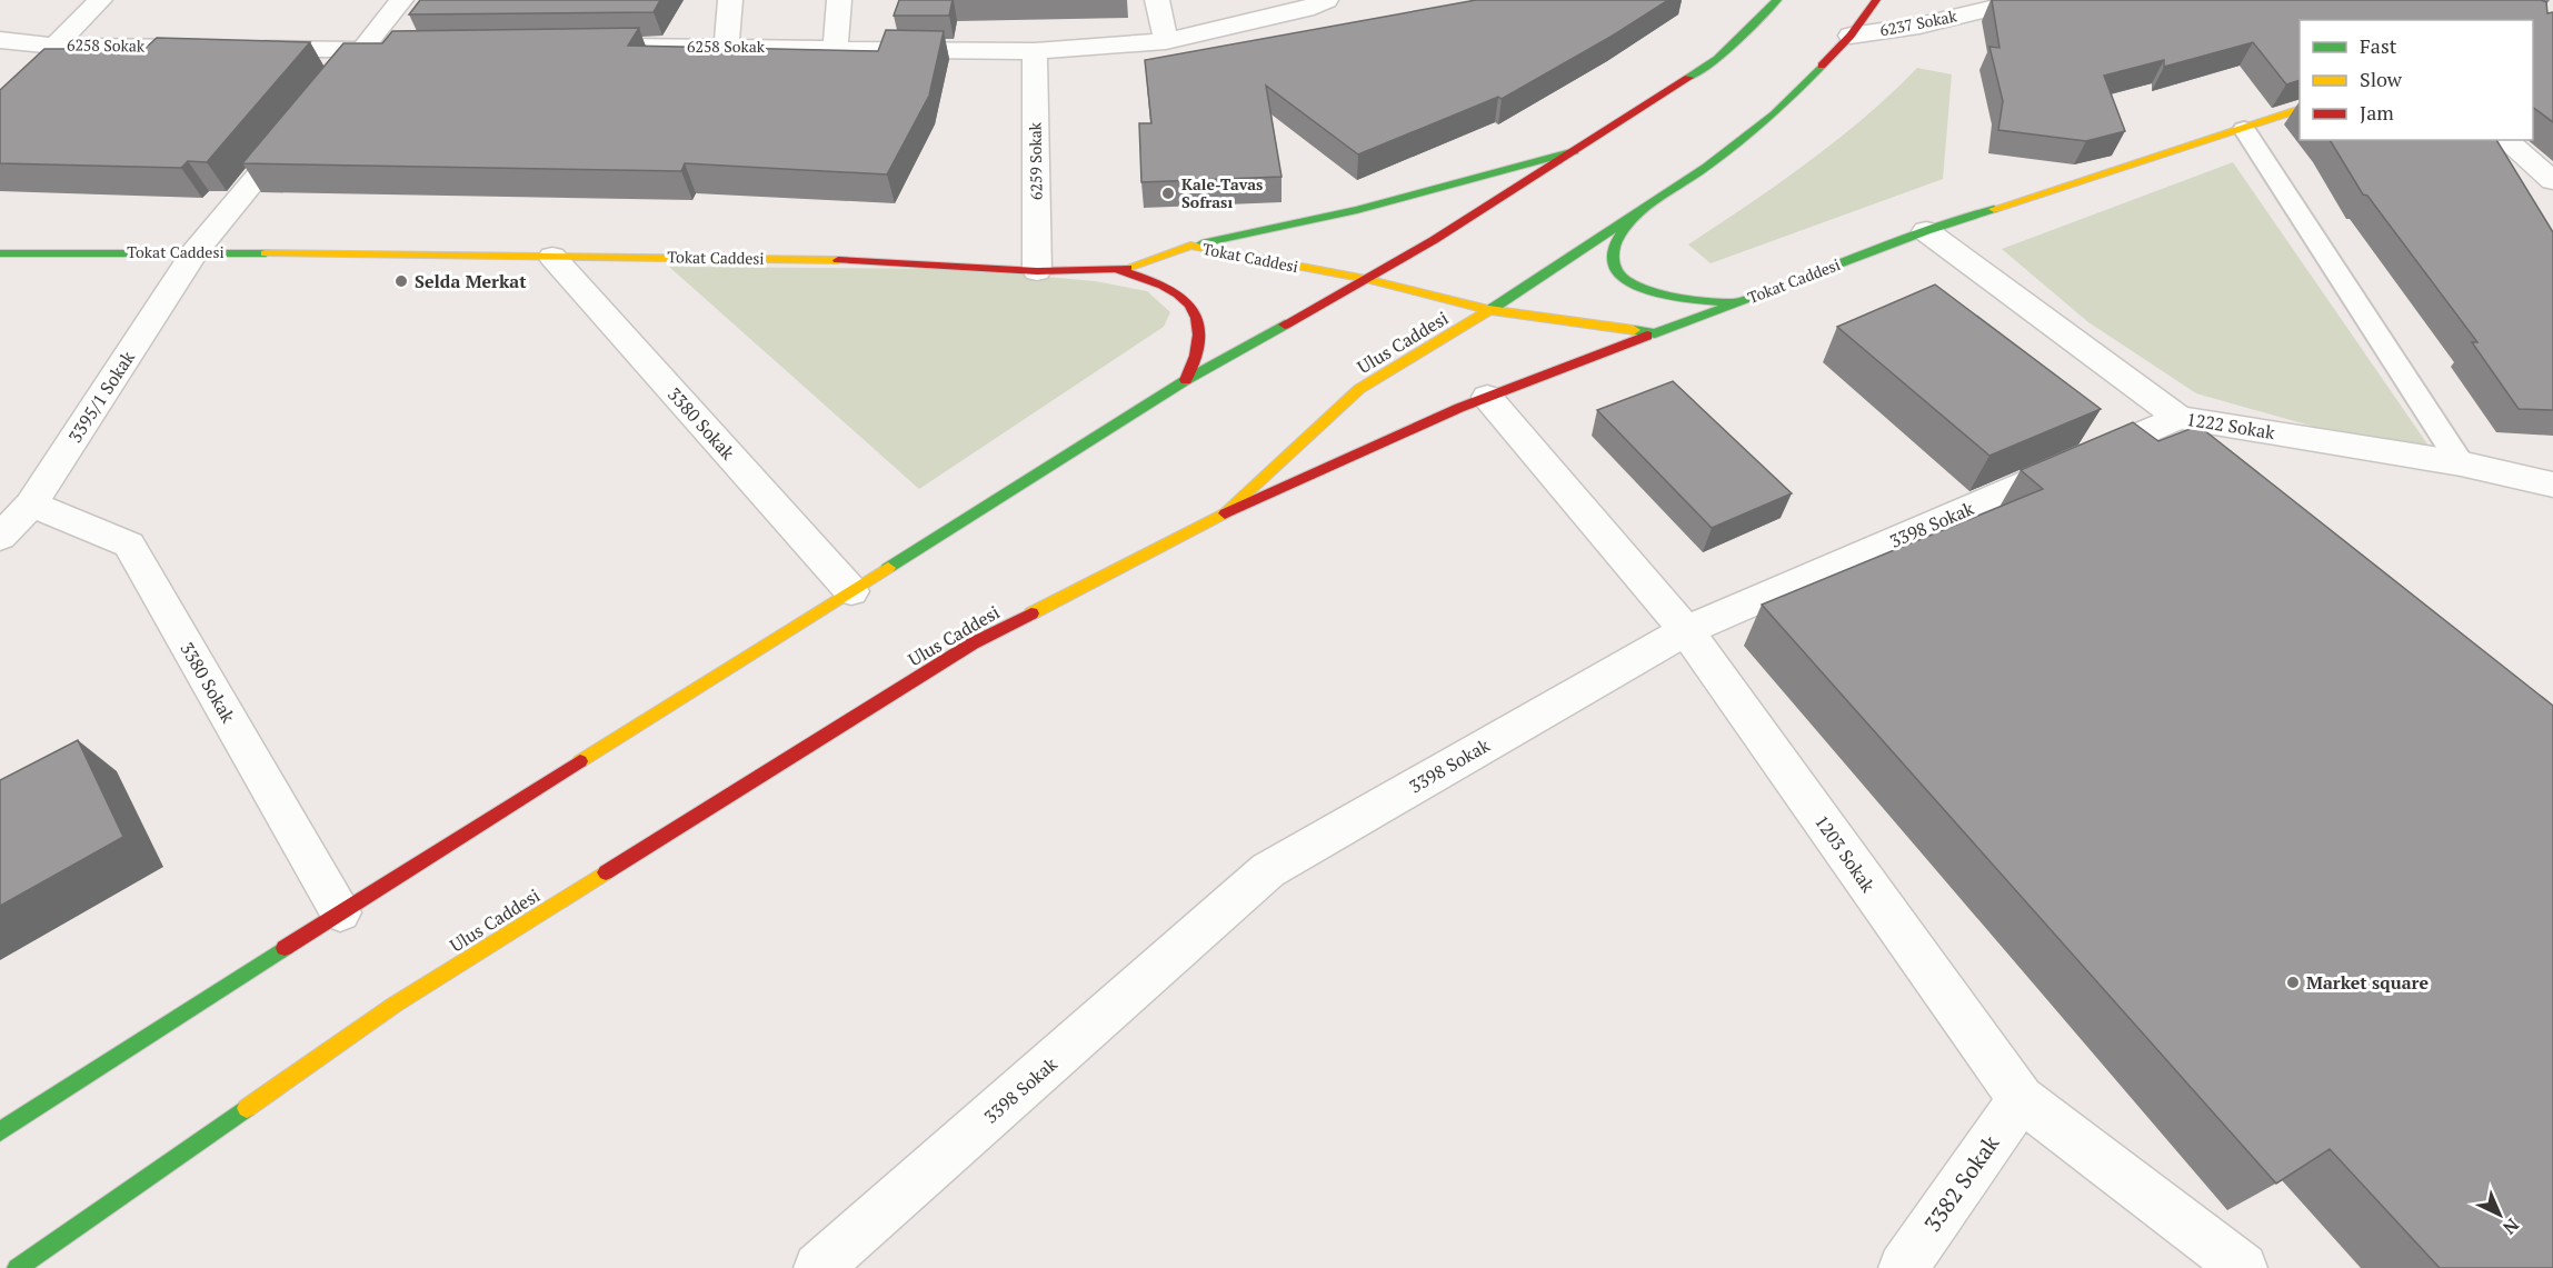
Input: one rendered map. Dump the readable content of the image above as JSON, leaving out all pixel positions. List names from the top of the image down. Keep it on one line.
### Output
{"streets":{"main road":["Tokat Caddesi","Ulus Caddesi"],"street":["6237 Sokak","6258 Sokak","6259 Sokak","3395/1 Sokak","3380 Sokak","1222 Sokak","3398 Sokak","1203 Sokak","3382 Sokak"]},"crossings":[["6237 Sokak","Ulus Caddesi"],["6258 Sokak","6259 Sokak"],["6259 Sokak","Tokat Caddesi"],["Tokat Caddesi","Ulus Caddesi"],["Tokat Caddesi","3395/1 Sokak"],["Tokat Caddesi","3380 Sokak"],["Tokat Caddesi","1222 Sokak"],["3395/1 Sokak","3380 Sokak"],["1222 Sokak","3398 Sokak"],["3398 Sokak","1203 Sokak"],["1203 Sokak","3382 Sokak"]],"places":["Kale-Tavas Sofrası","Selda Merkat","Market square"],"legend":["Fast","Slow","Jam"],"north":"bottom right"}
